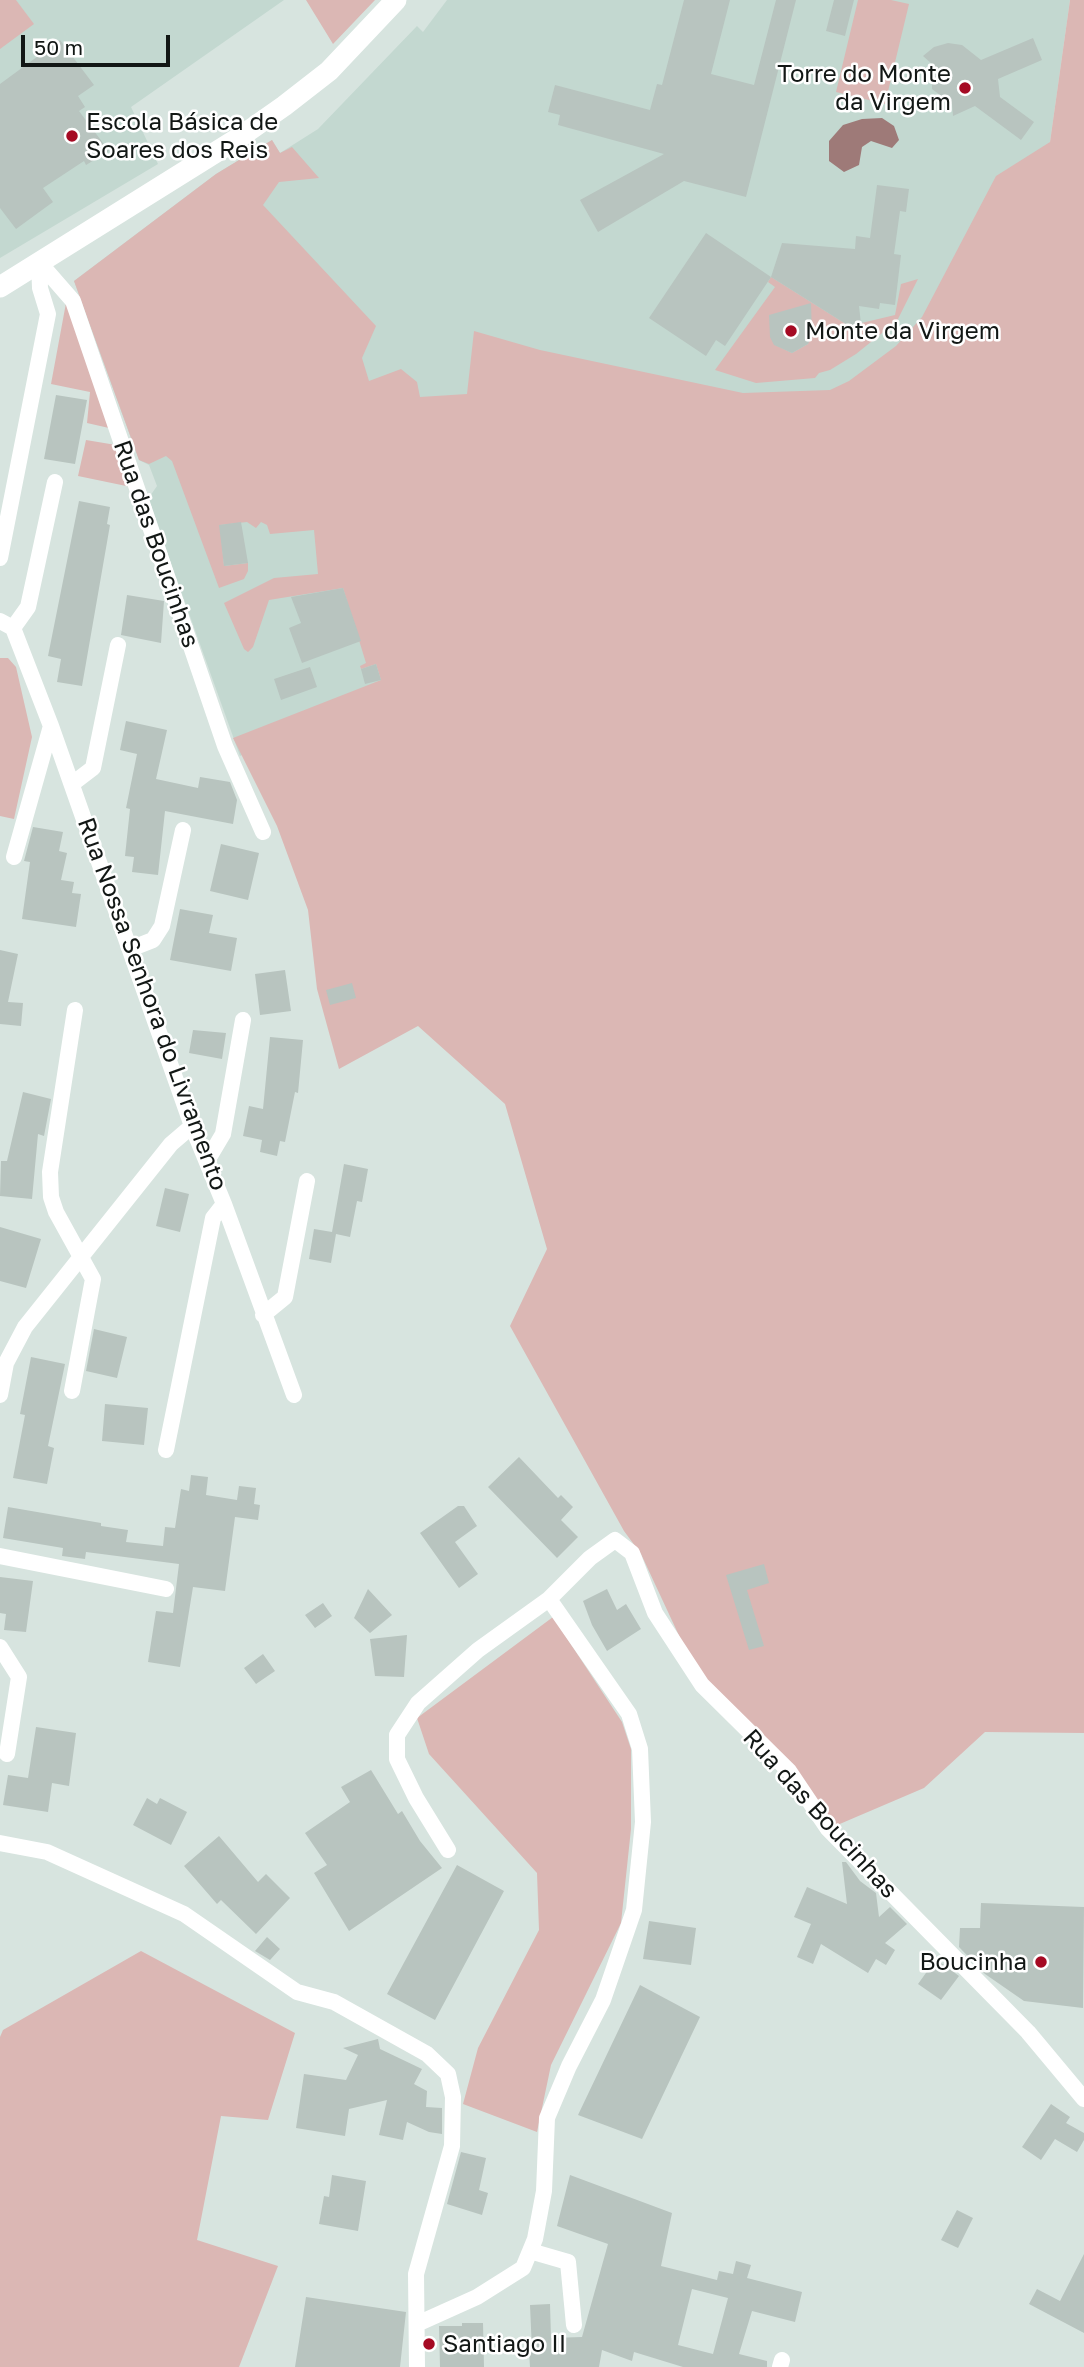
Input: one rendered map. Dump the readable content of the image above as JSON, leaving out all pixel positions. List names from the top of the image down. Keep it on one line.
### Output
{"streets":{"street":["Rua das Boucinhas","Rua Nossa Senhora do Livramento"]},"places":["Torre do Monte da Virgem","Escola Básica de Soares dos Reis","Monte da Virgem","Boucinha","Santiago II"],"scale_bar":"50 m"}
